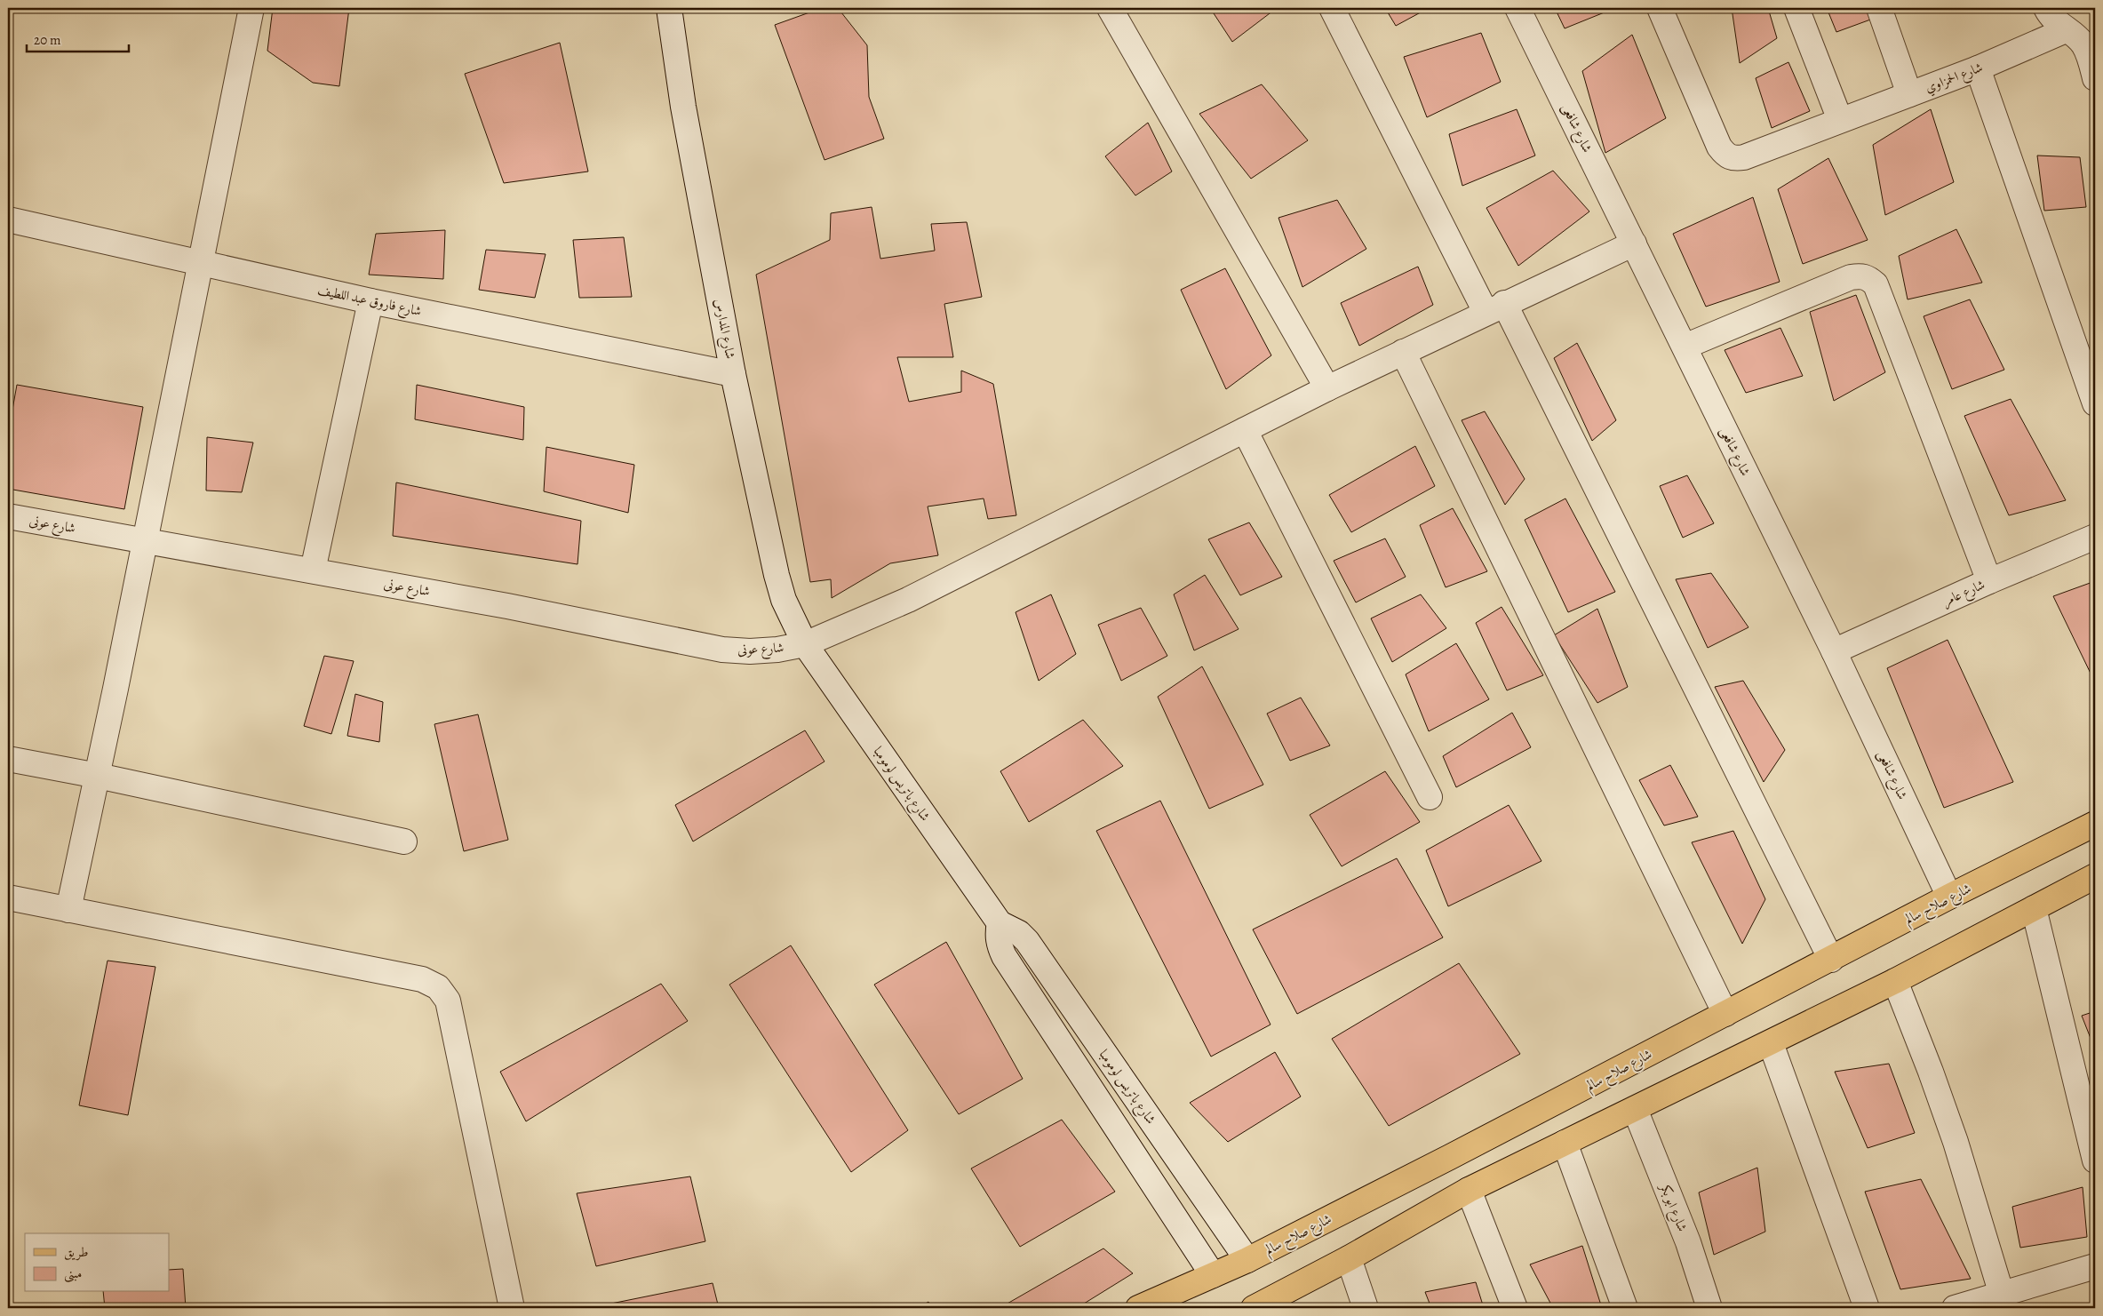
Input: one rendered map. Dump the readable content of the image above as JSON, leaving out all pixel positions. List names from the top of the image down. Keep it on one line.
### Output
{"streets":{"main road":["شارع صلاح سالم"],"street":["شارع الحمزاوي","شارع شافعى","شارع فاروق عبد اللطيف","شارع المدارس","شارع عونى","شارع عامر","شارع باتريس لومومبا","شارع ابو بكر"]},"crossings":[["شارع شافعى","شارع عونى"],["شارع شافعى","شارع عامر"],["شارع شافعى","شارع صلاح سالم"],["شارع فاروق عبد اللطيف","شارع المدارس"],["شارع المدارس","شارع عونى"],["شارع المدارس","شارع باتريس لومومبا"],["شارع عونى","شارع باتريس لومومبا"],["شارع باتريس لومومبا","شارع صلاح سالم"]],"legend":["طريق","مبنى"],"scale_bar":"20 m"}
